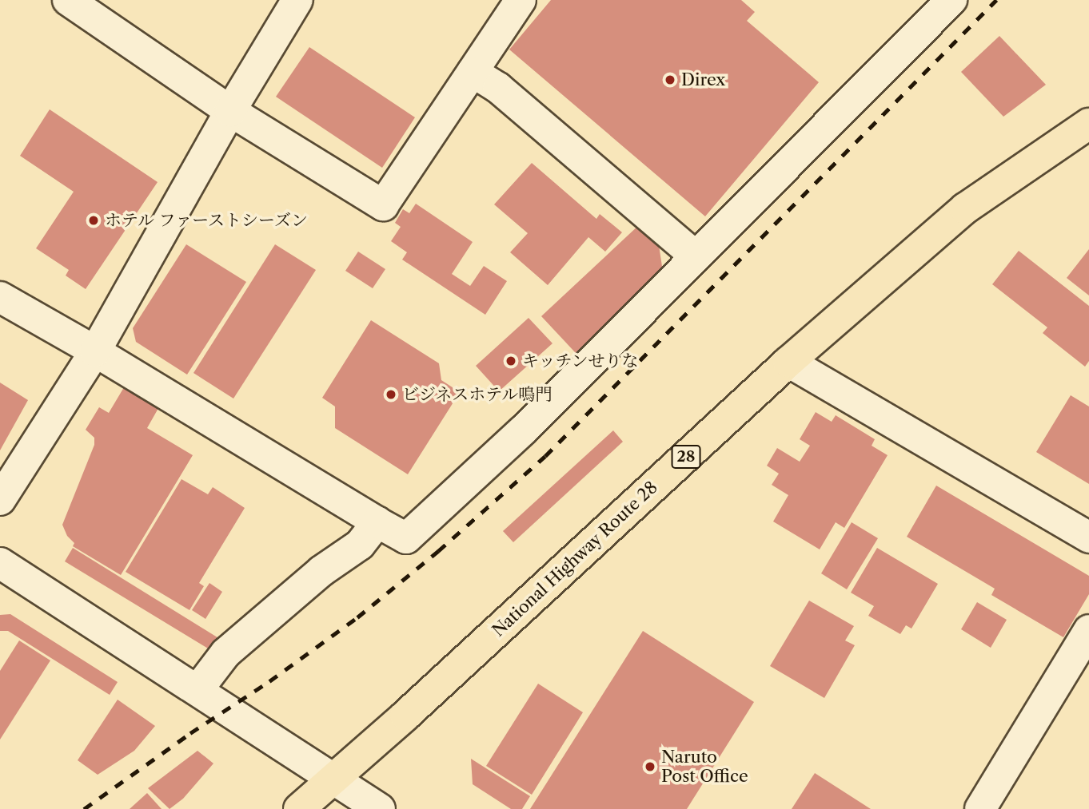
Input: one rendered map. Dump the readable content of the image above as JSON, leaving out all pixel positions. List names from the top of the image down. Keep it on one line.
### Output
{"streets":{"highway":["28","National Highway Route 28"]},"places":["Direx","ホテル ファーストシーズン","キッチンせりな","ビジネスホテル鳴門","Naruto Post Office"]}
